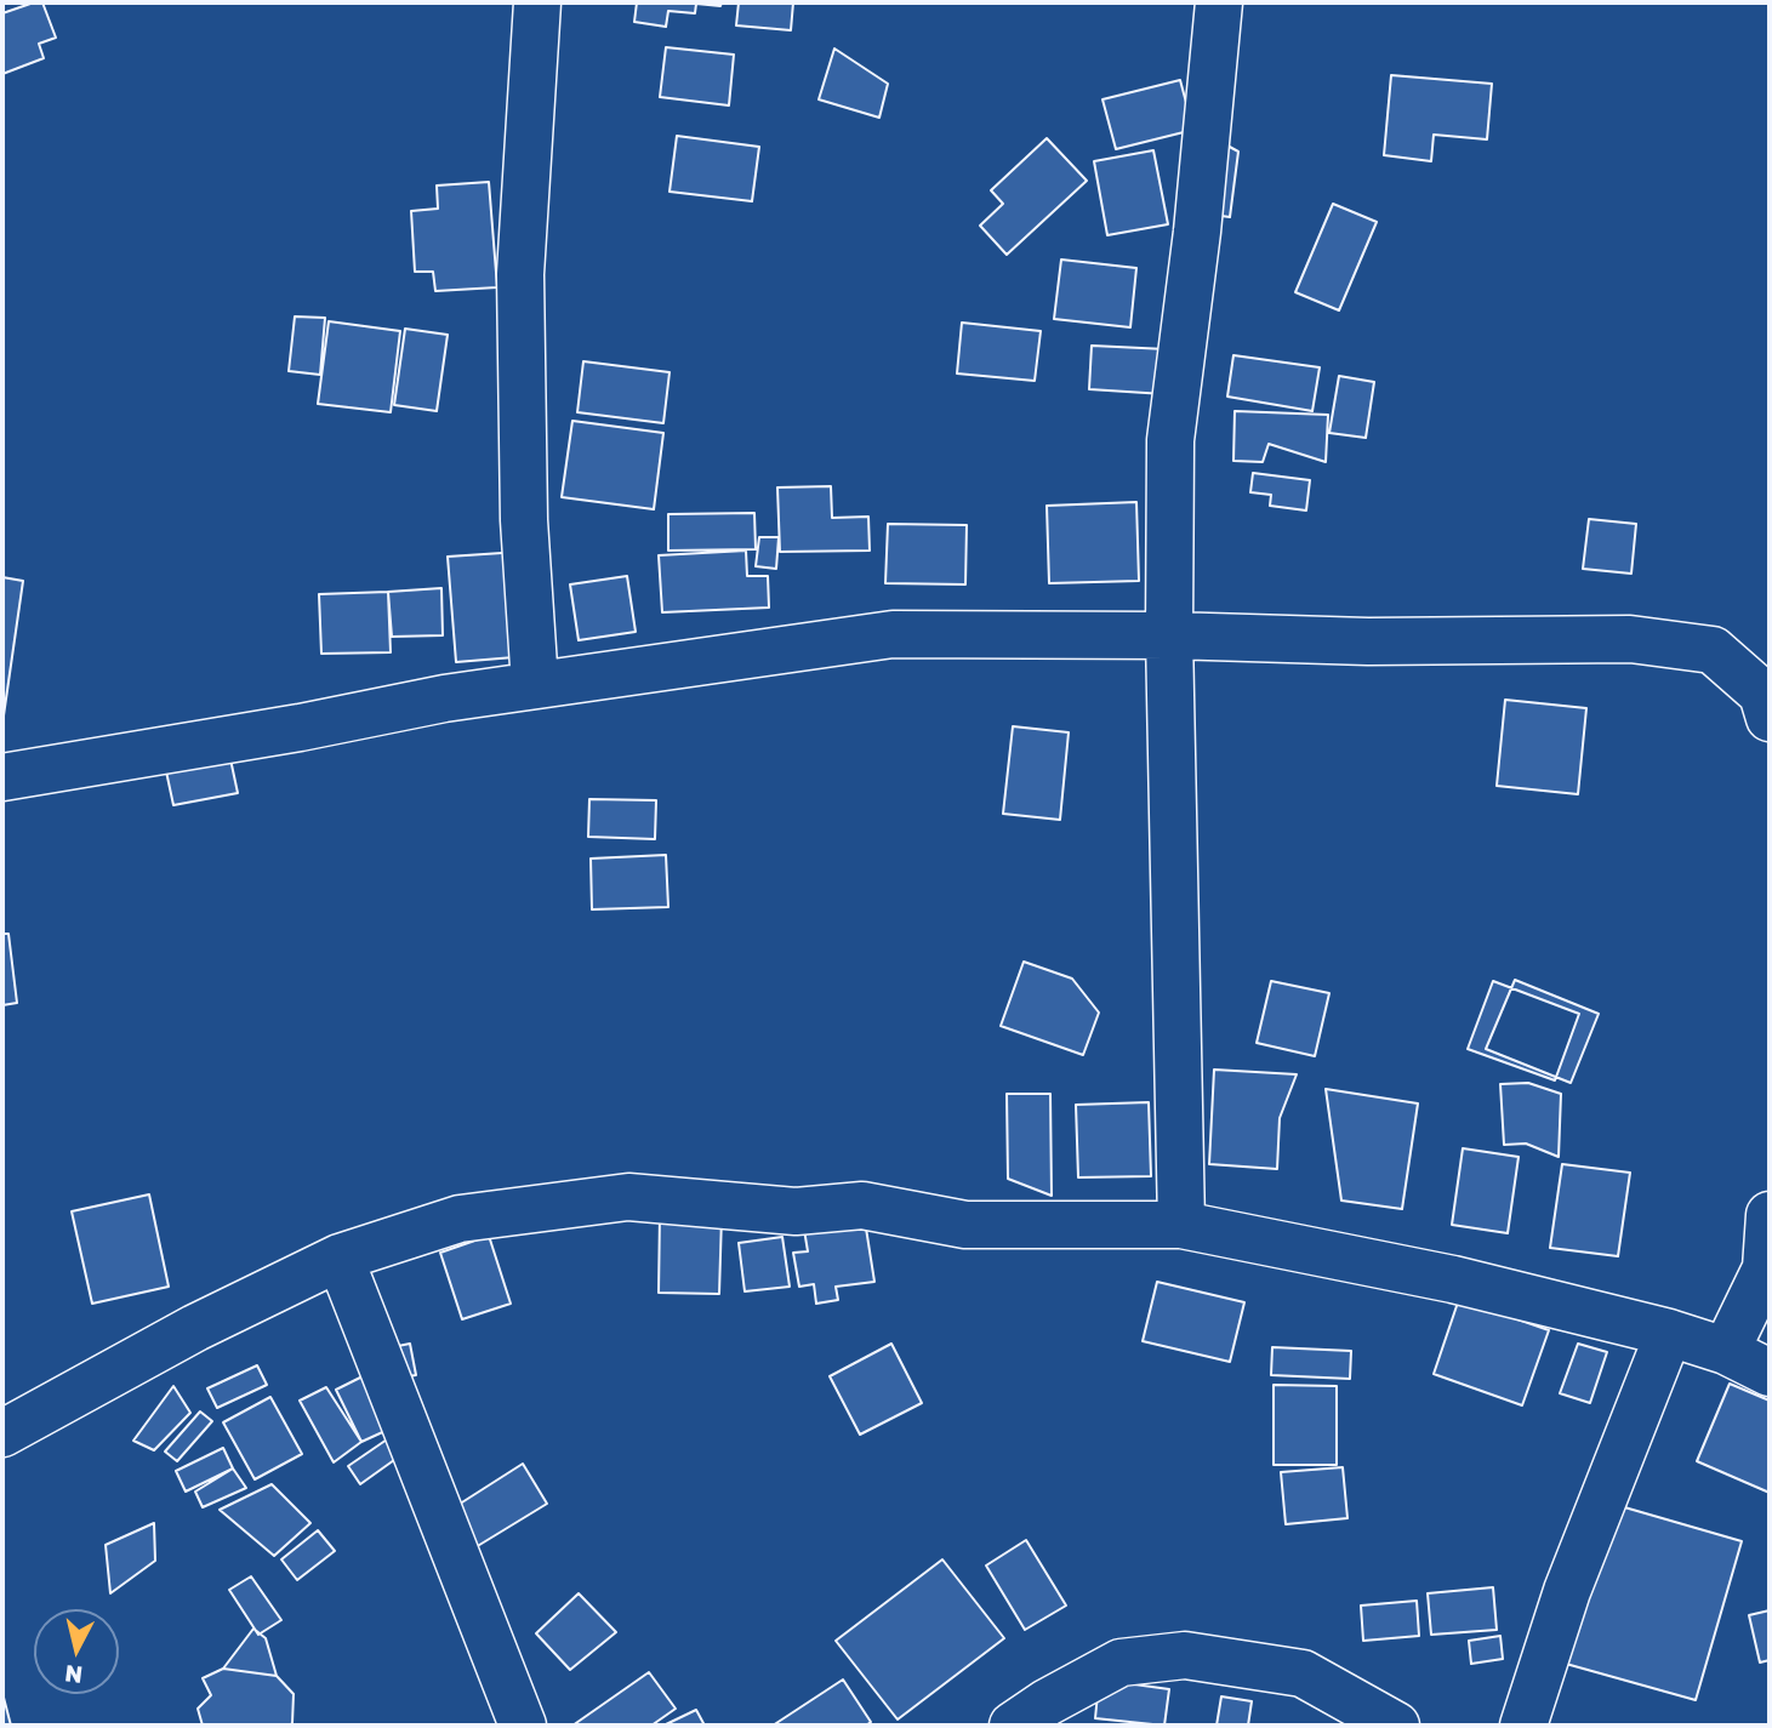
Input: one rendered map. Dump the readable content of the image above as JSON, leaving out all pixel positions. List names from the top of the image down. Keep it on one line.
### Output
{"north":"bottom"}
